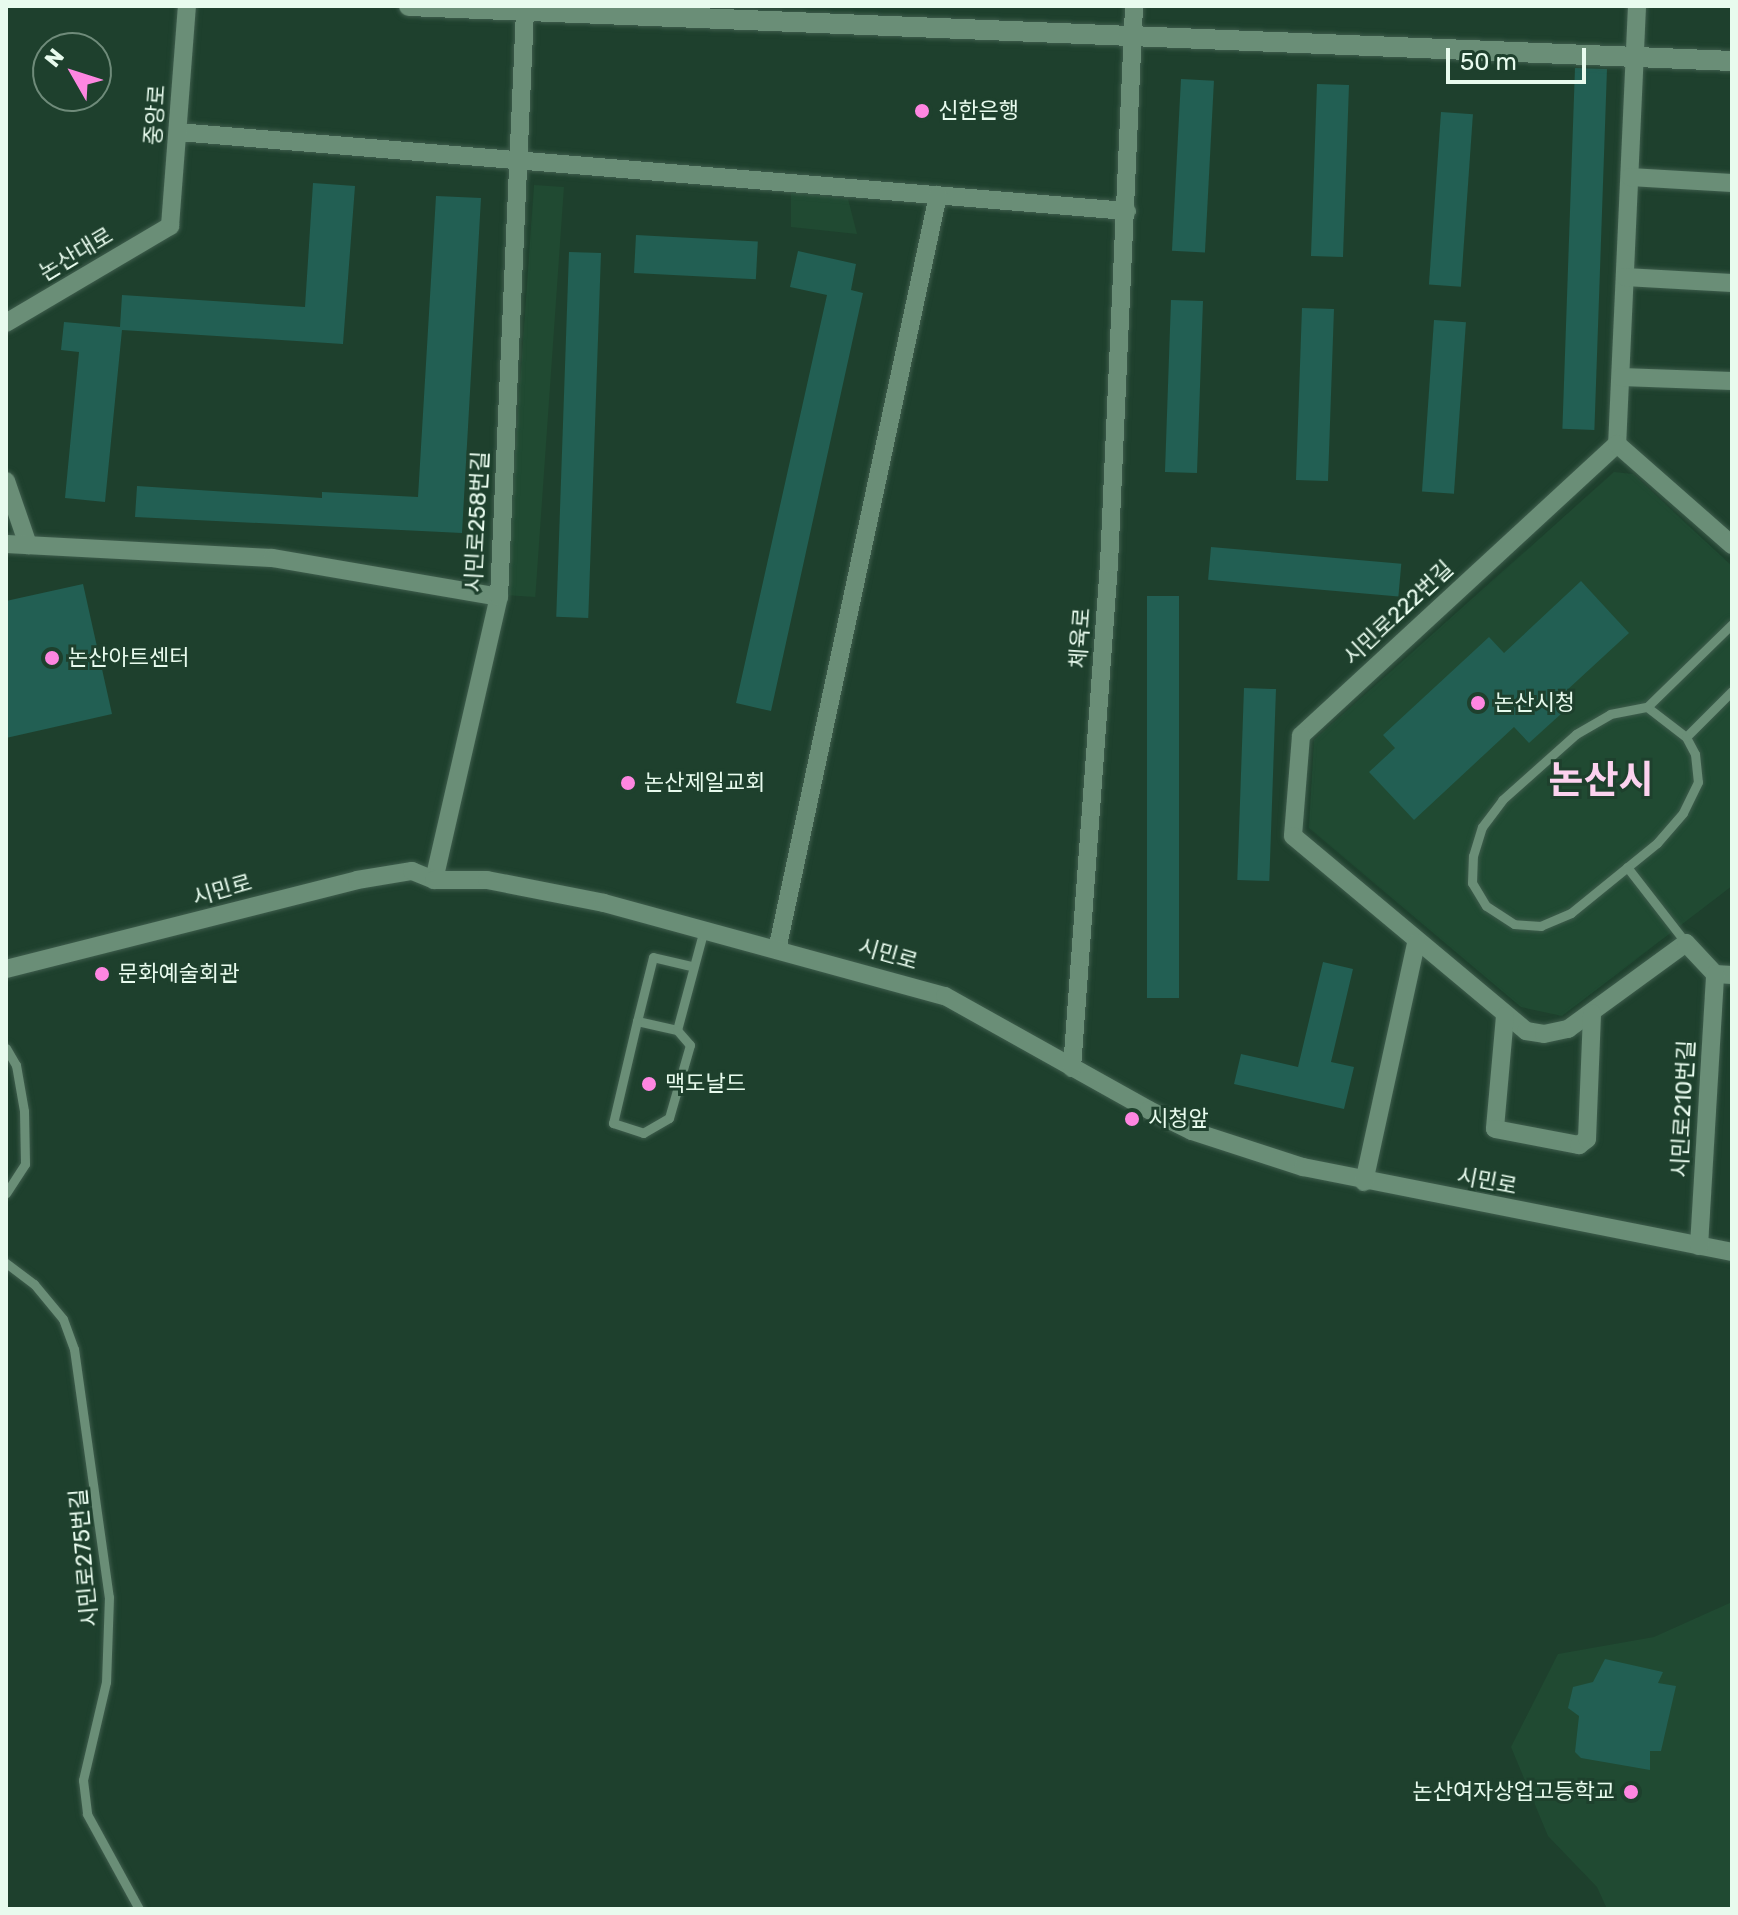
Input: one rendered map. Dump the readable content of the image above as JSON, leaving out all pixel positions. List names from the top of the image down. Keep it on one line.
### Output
{"streets":{"street":["중앙로","논산대로","시민로258번길","시민로222번길","체육로","시민로","시민로210번길"],"lane":["시민로275번길"]},"crossings":[["중앙로","논산대로"],["시민로258번길","시민로"],["체육로","시민로"],["시민로","시민로210번길"]],"districts":["논산시"],"places":["신한은행","논산아트센터","논산시청","논산제일교회","문화예술회관","맥도날드","시청앞","논산여자상업고등학교"],"scale_bar":"50 m","north":"top left"}
